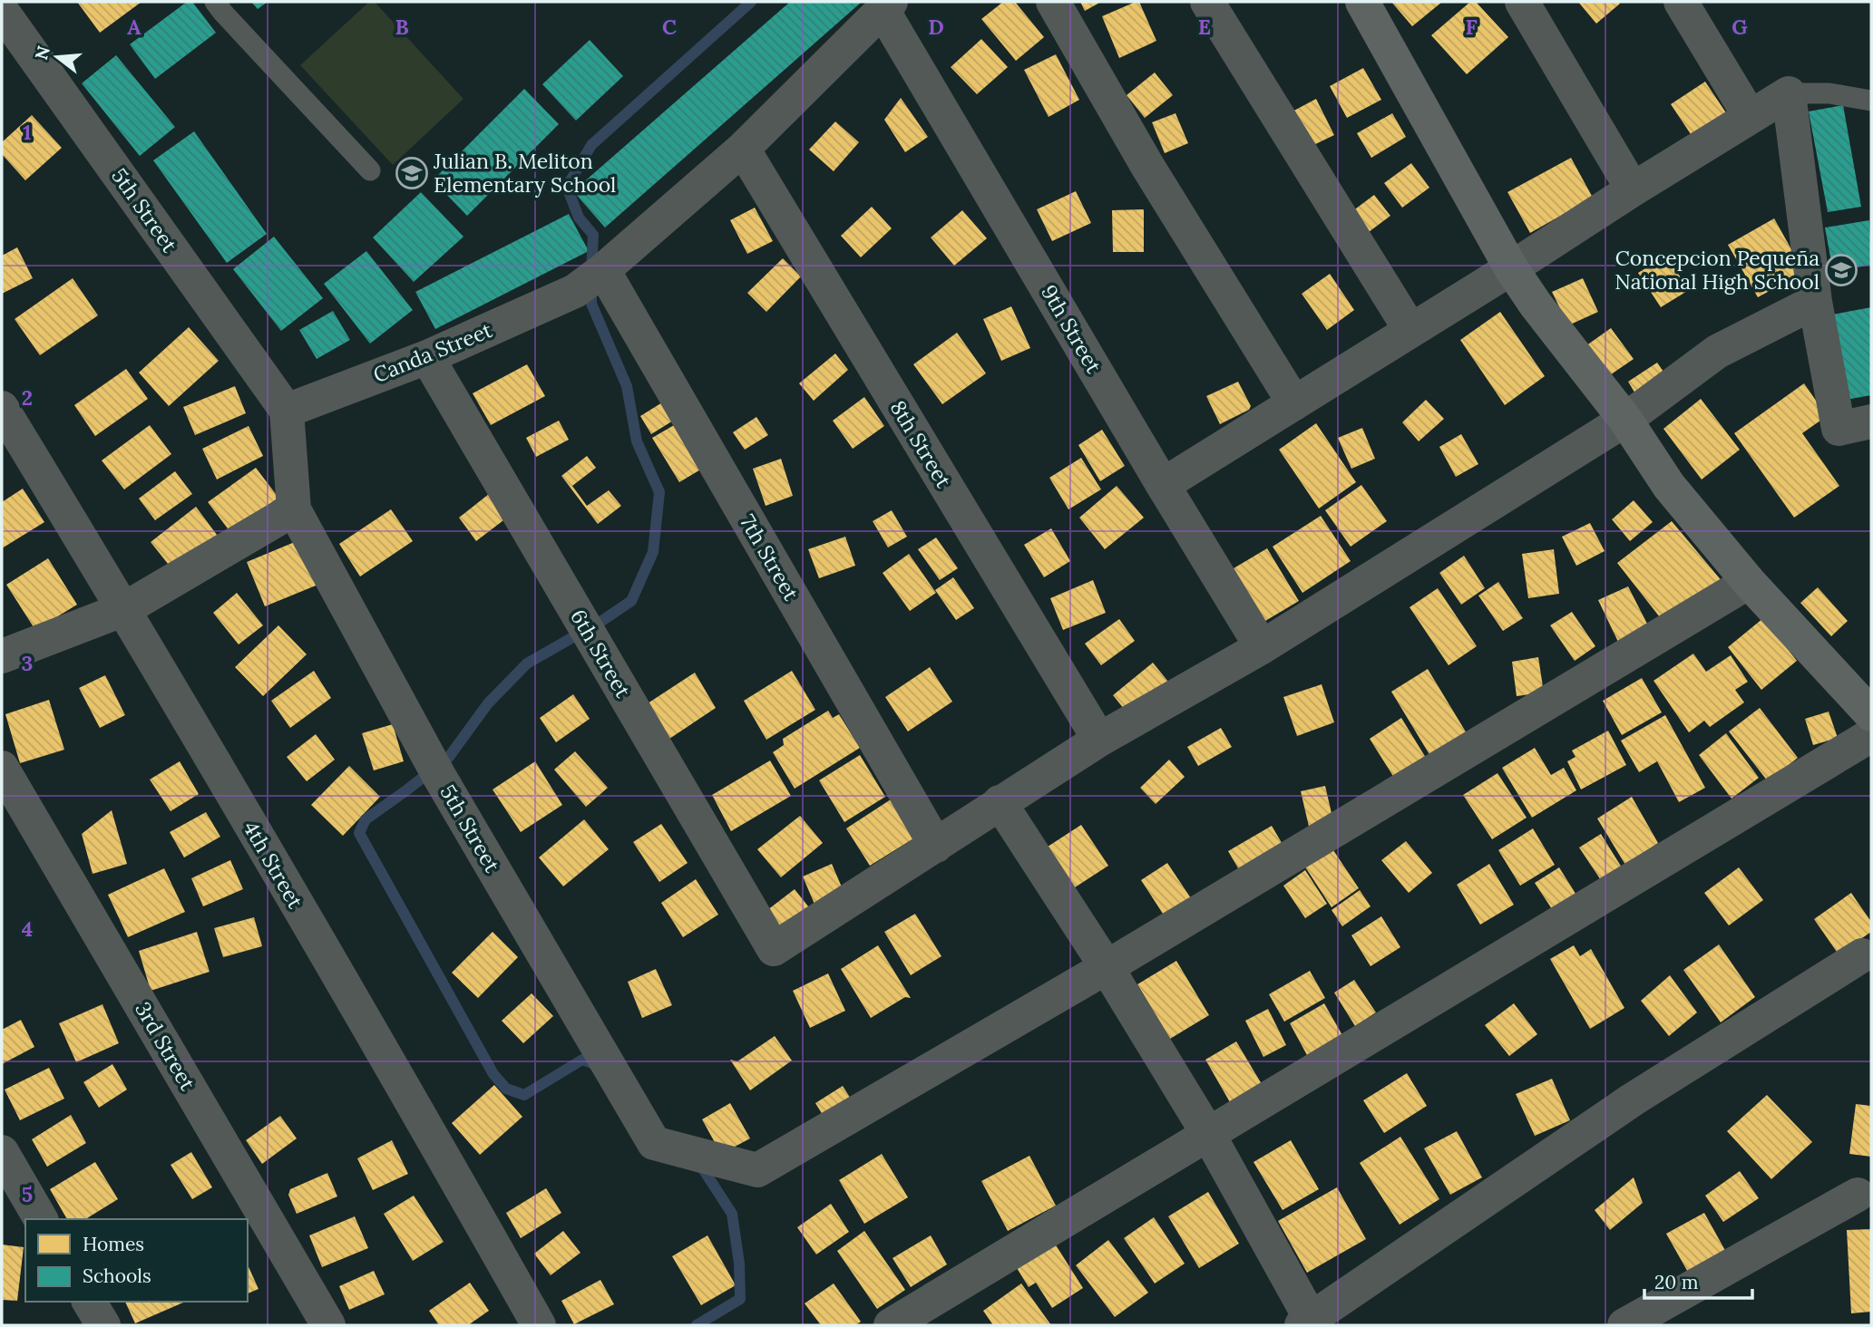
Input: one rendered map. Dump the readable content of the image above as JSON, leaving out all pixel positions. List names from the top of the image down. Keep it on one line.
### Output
{"streets":{"street":["5th Street","9th Street","Canda Street","8th Street","7th Street","6th Street","4th Street","3rd Street"]},"crossings":[["5th Street","Canda Street"],["9th Street","Canda Street"],["Canda Street","8th Street"],["Canda Street","7th Street"],["Canda Street","6th Street"],["7th Street","6th Street"]],"places":{"school or university":["Julian B. Meliton Elementary School","Concepcion Pequeña National High School"]},"legend":["Homes","Schools"],"scale_bar":"20 m","north":"left","grid":{"columns":["A","B","C","D","E","F","G"],"rows":["1","2","3","4","5"]}}
